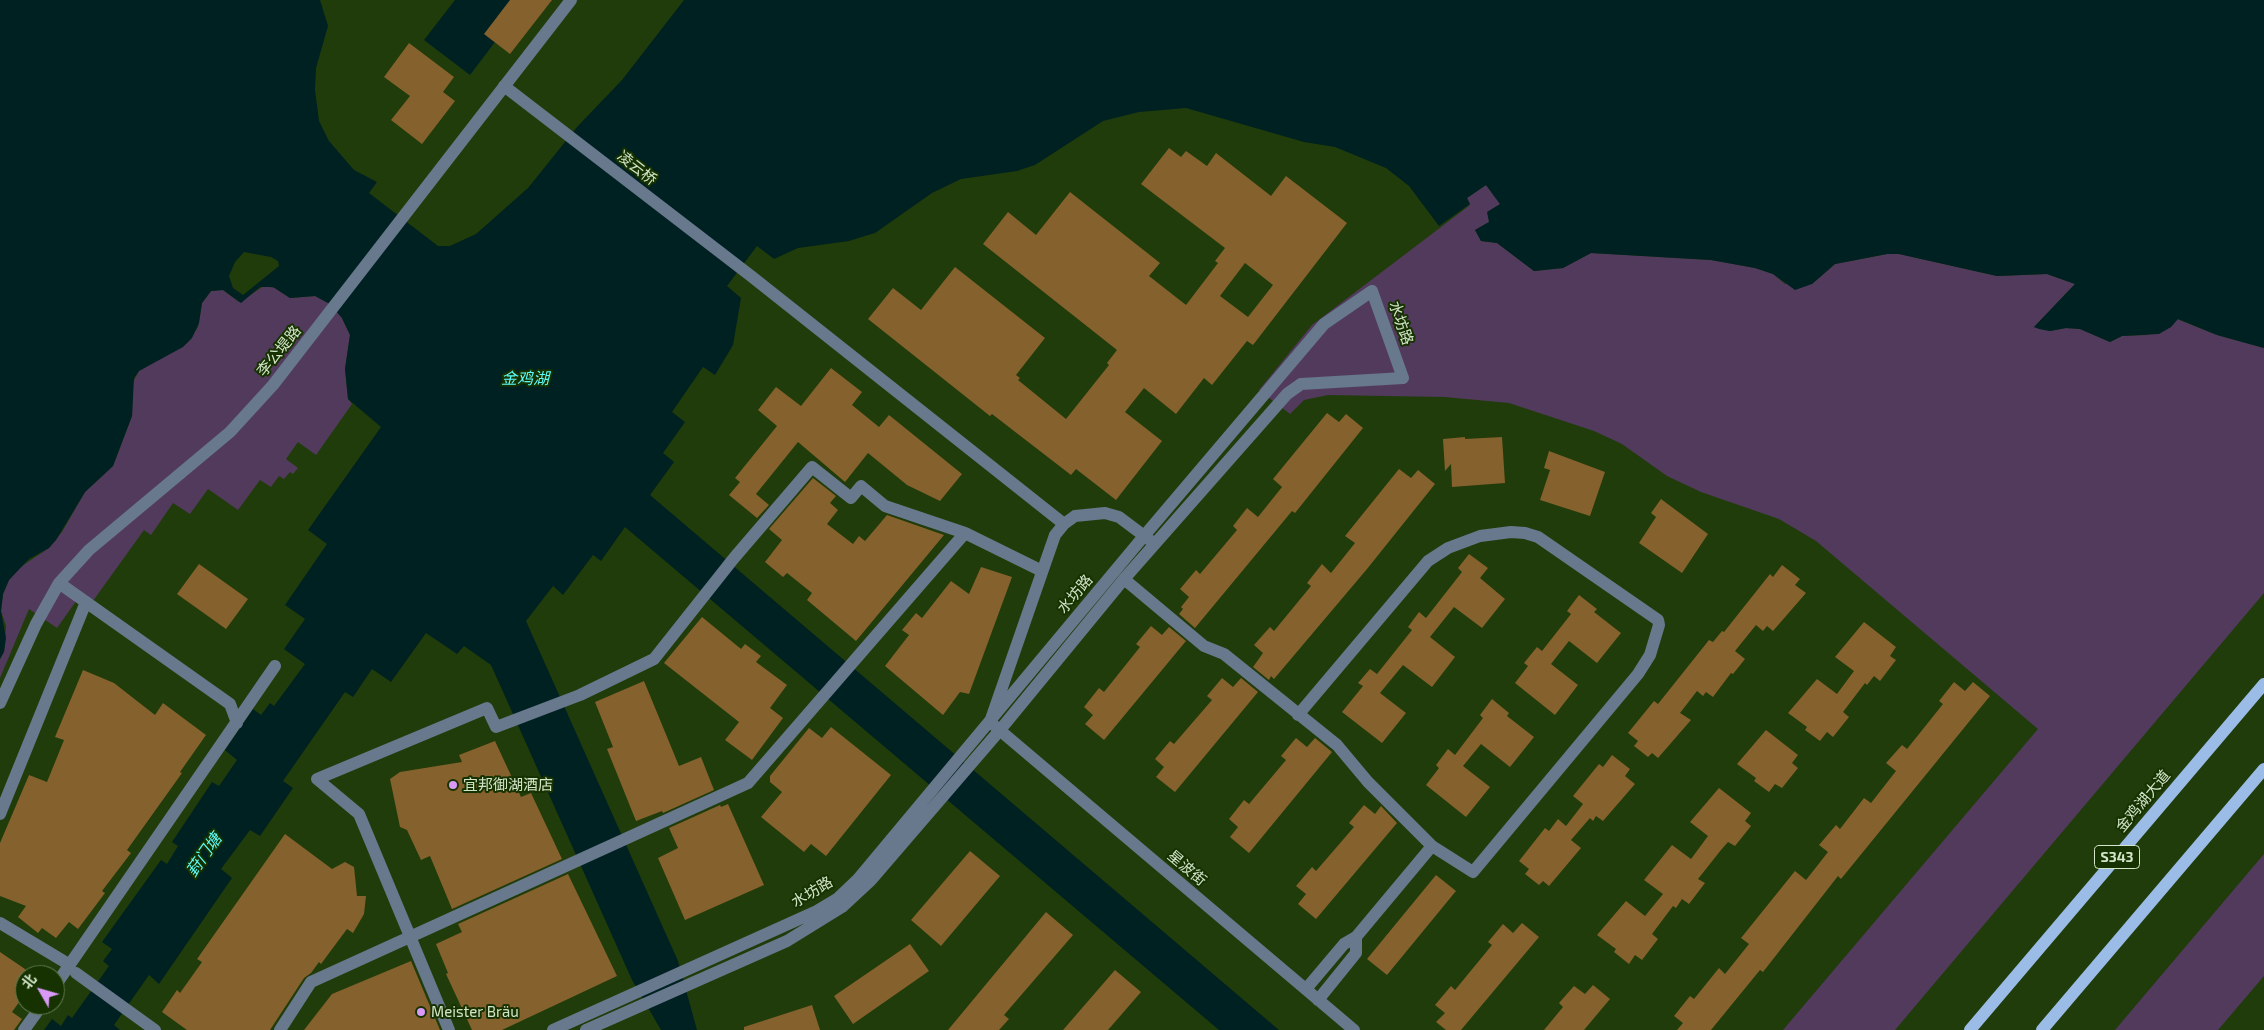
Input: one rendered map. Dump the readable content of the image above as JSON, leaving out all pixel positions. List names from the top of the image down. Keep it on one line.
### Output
{"streets":{"main road":["金鸡湖大道","S343"],"street":["凌云桥","水坊路","李公堤路","星波街"]},"crossings":[["凌云桥","李公堤路"],["水坊路","星波街"]],"water":["金鸡湖","葑门塘"],"places":["宜邦御湖酒店","Meister Bräu"],"north":"top left"}
